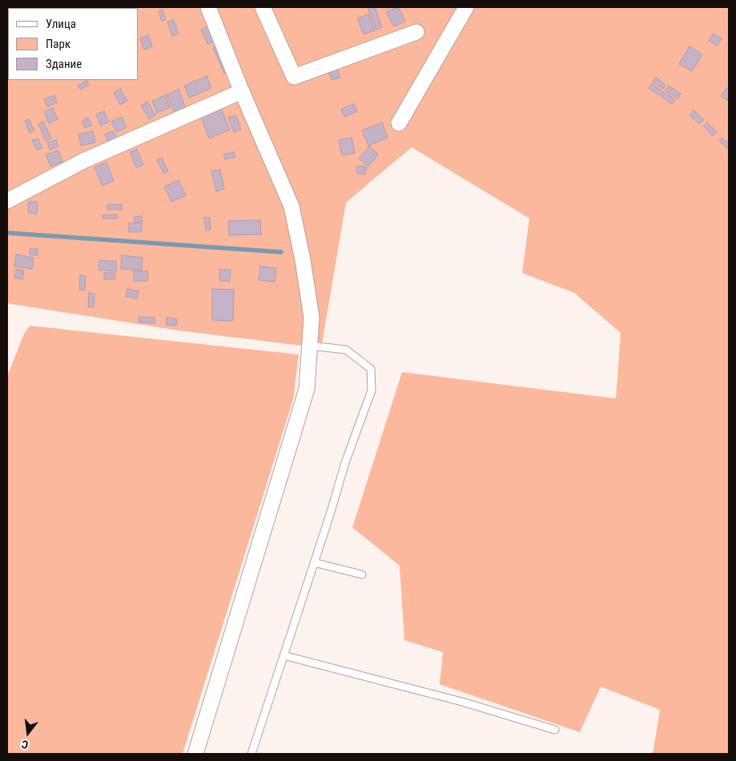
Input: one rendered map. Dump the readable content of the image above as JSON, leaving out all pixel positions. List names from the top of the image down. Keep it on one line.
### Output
{"legend":["Улица","Парк","Здание"],"north":"bottom"}
